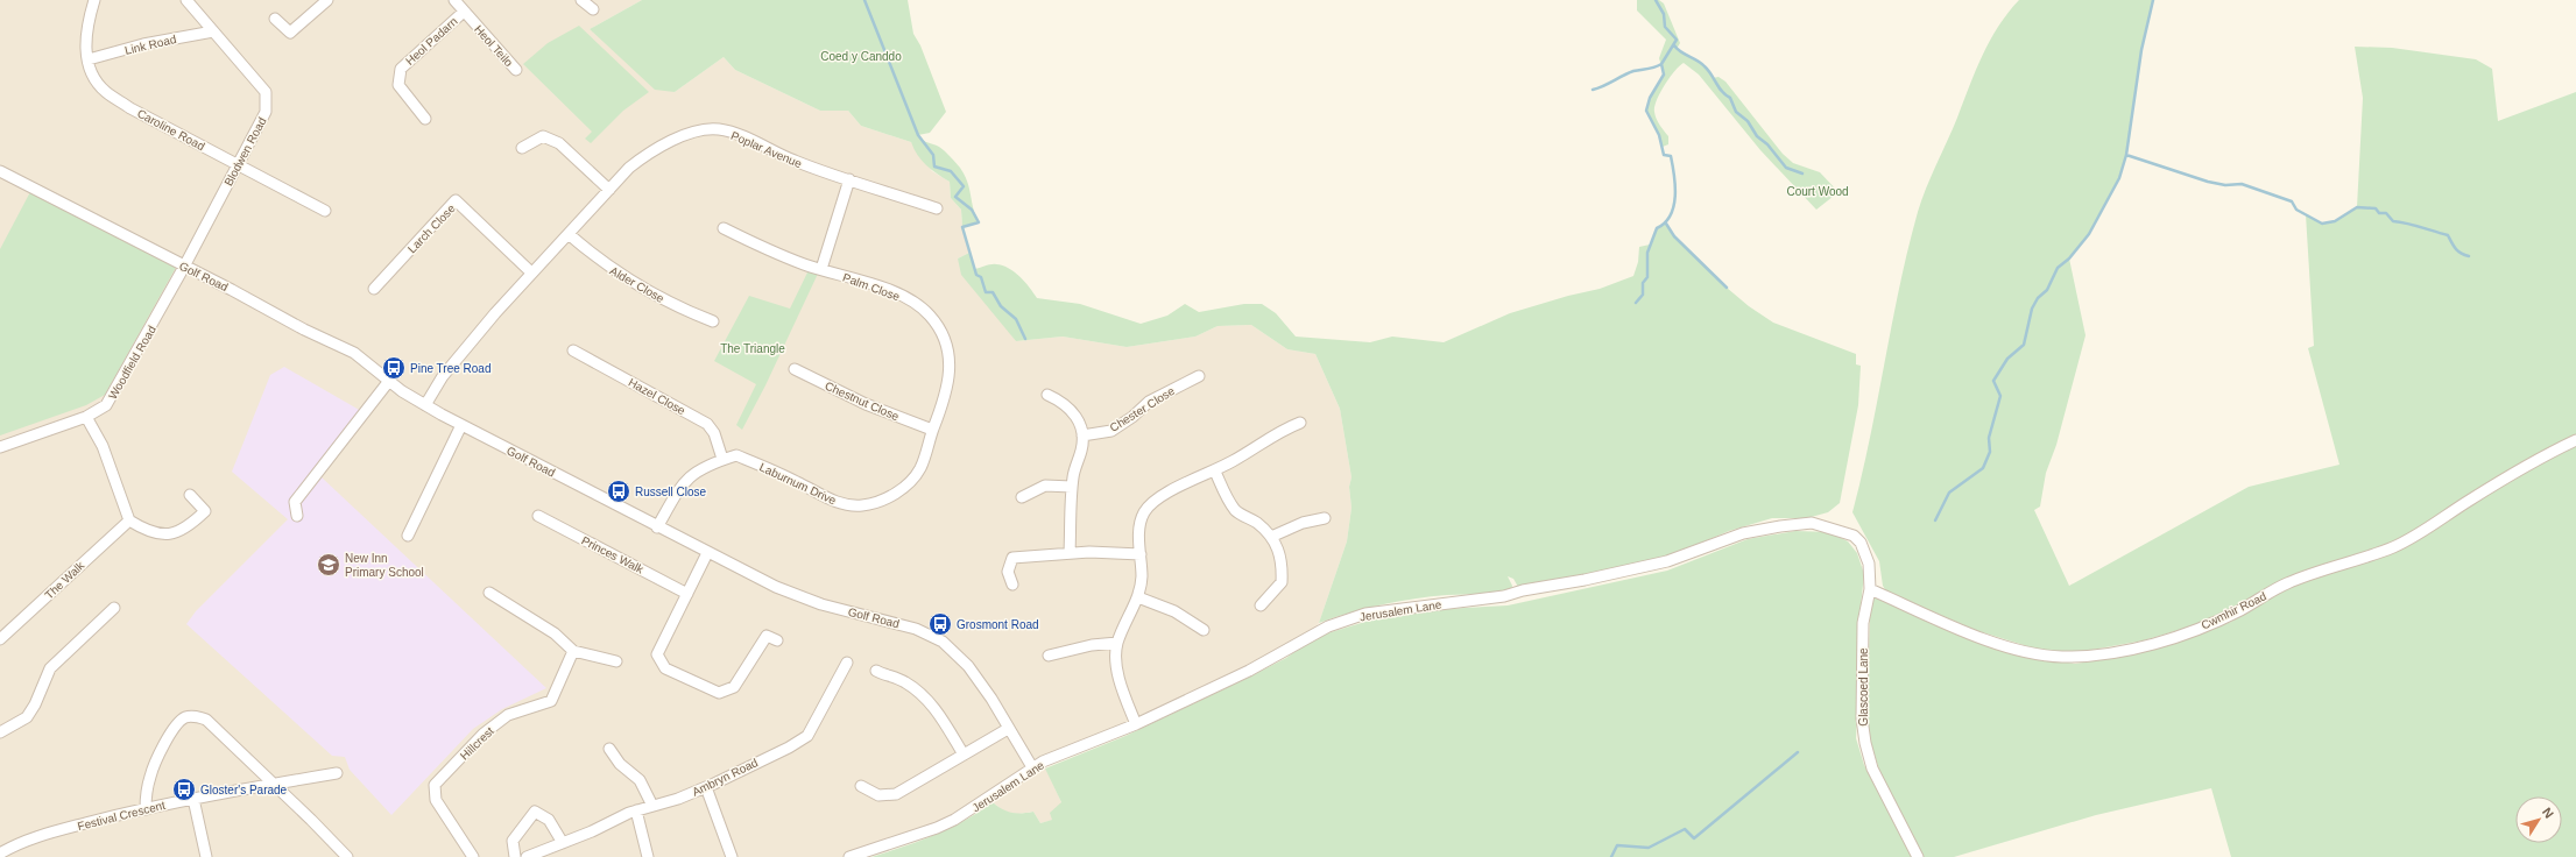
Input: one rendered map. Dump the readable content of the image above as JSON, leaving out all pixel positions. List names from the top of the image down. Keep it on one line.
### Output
{"streets":{"street":["Heol Padarn","Link Road","Heol Teilo","Caroline Road","Poplar Avenue","Blodwen Road","Larch Close","Golf Road","Alder Close","Palm Close","Woodfield Road","Hazel Close","Chestnut Close","Chester Close","Laburnum Drive","Princes Walk","The Walk","Jerusalem Lane","Cwmhir Road","Glascoed Lane","Hillcrest","Ambryn Road","Festival Crescent"]},"crossings":[["Heol Padarn","Heol Teilo"],["Link Road","Caroline Road"],["Link Road","Blodwen Road"],["Caroline Road","Blodwen Road"],["Blodwen Road","Golf Road"],["Blodwen Road","Woodfield Road"],["Golf Road","Woodfield Road"],["Golf Road","Laburnum Drive"],["Golf Road","Jerusalem Lane"],["Palm Close","Chestnut Close"],["Palm Close","Laburnum Drive"],["Hazel Close","Laburnum Drive"],["Chestnut Close","Laburnum Drive"],["Jerusalem Lane","Cwmhir Road"],["Jerusalem Lane","Glascoed Lane"],["Cwmhir Road","Glascoed Lane"]],"parks":["Coed y Canddo","Court Wood","The Triangle"],"places":{"bus stop":["Pine Tree Road","Russell Close","Grosmont Road","Gloster's Parade"],"school or university":["New Inn Primary School"]},"north":"top right"}
